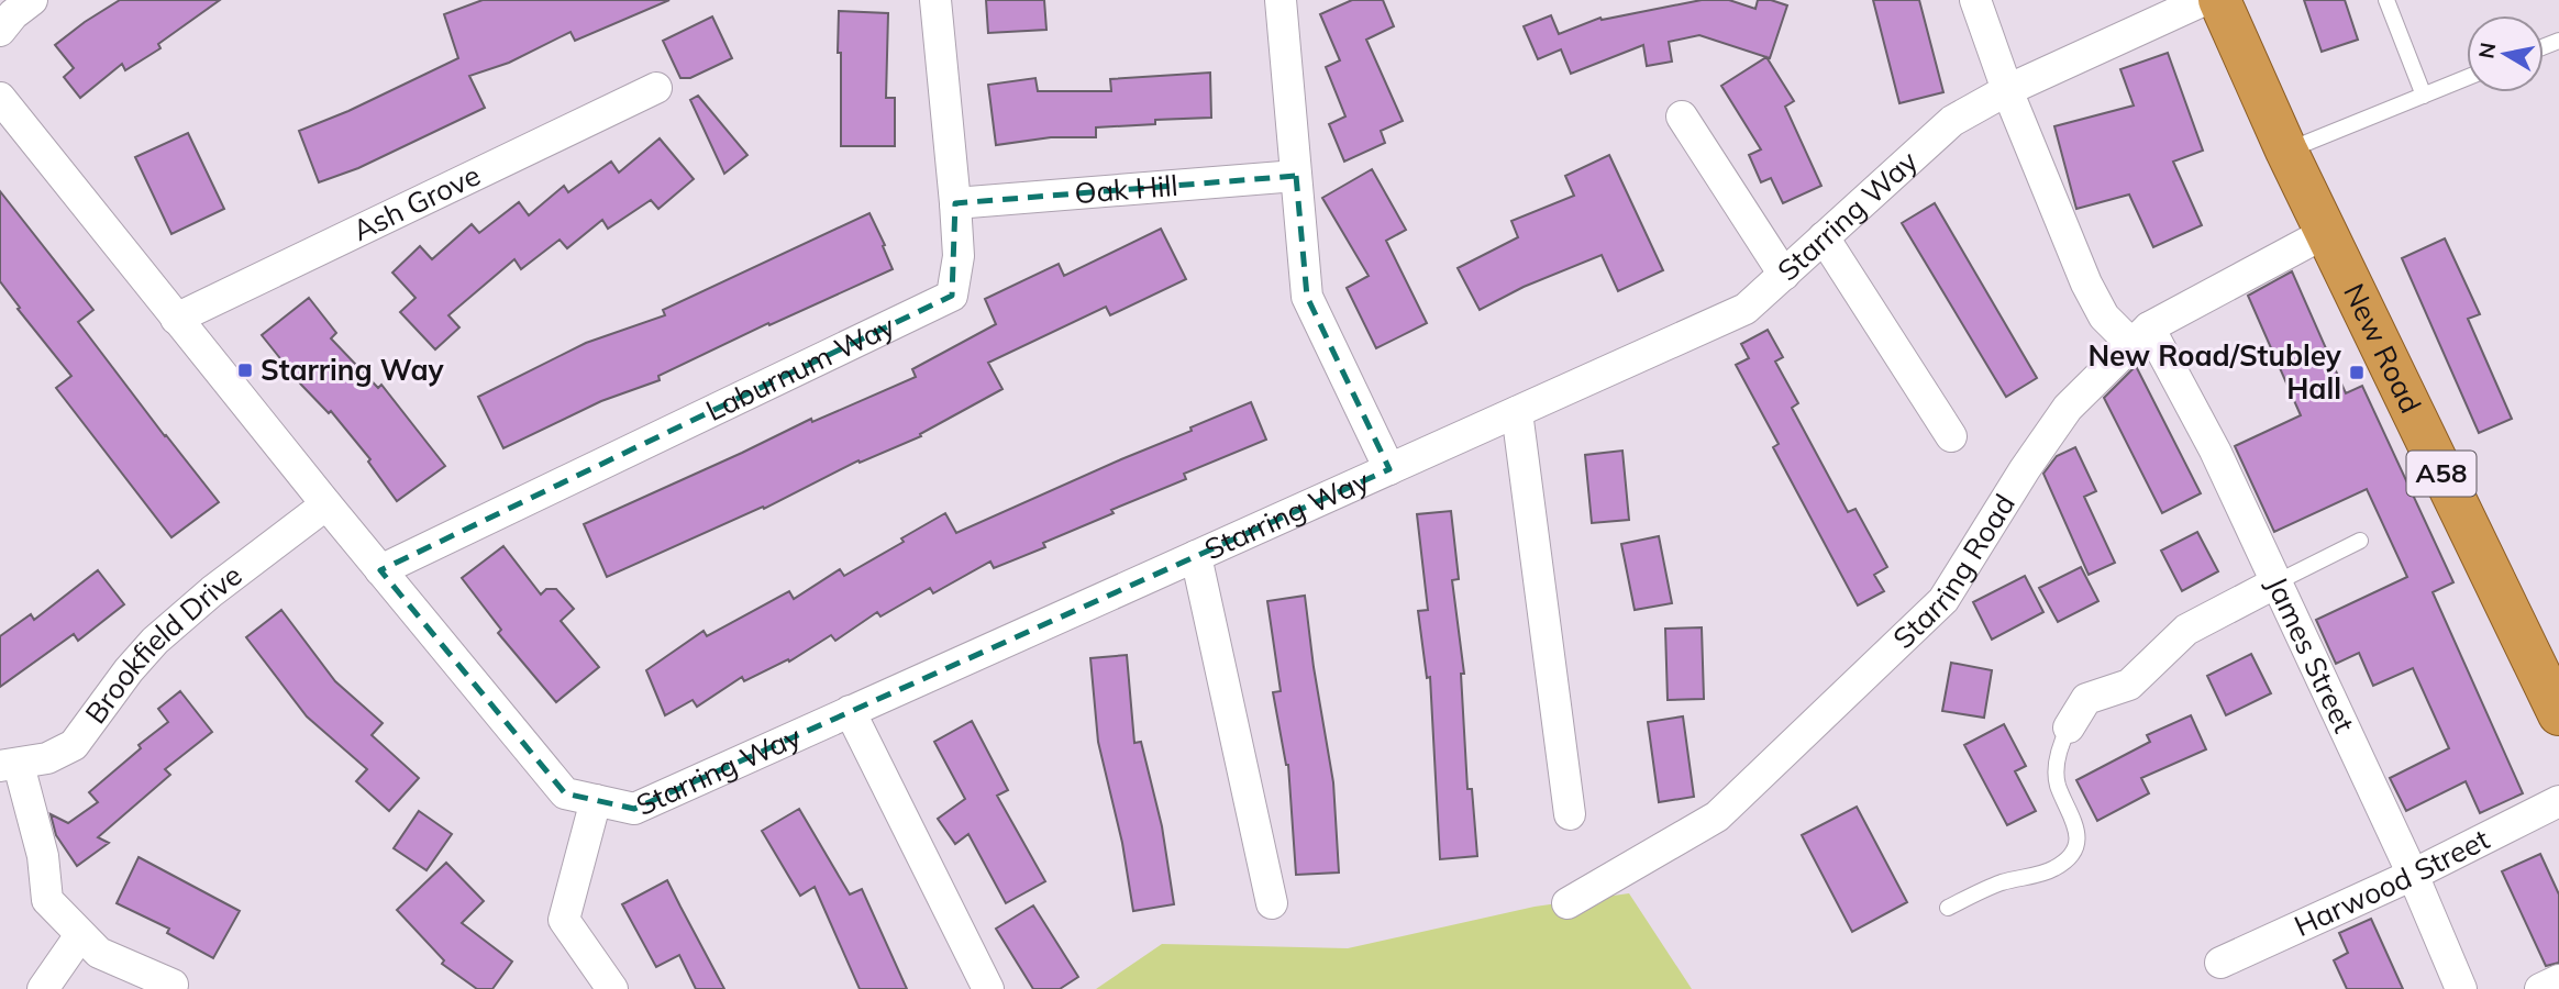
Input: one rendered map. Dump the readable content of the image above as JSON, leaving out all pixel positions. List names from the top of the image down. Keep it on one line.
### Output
{"streets":{"highway":["New Road","A58"],"street":["Oak Hill","Ash Grove","Starring Way","Laburnum Way","Starring Road","Brookfield Drive","James Street","Harwood Street"]},"crossings":[["Oak Hill","Starring Way"],["Oak Hill","Laburnum Way"],["Ash Grove","Starring Way"],["Starring Way","Laburnum Way"],["Starring Way","Brookfield Drive"],["Starring Way","James Street"],["New Road","A58"],["New Road","Starring Road"],["A58","Starring Road"],["Starring Road","James Street"],["James Street","Harwood Street"]],"places":{"transit":["Starring Way","New Road/Stubley Hall"]},"north":"left"}
